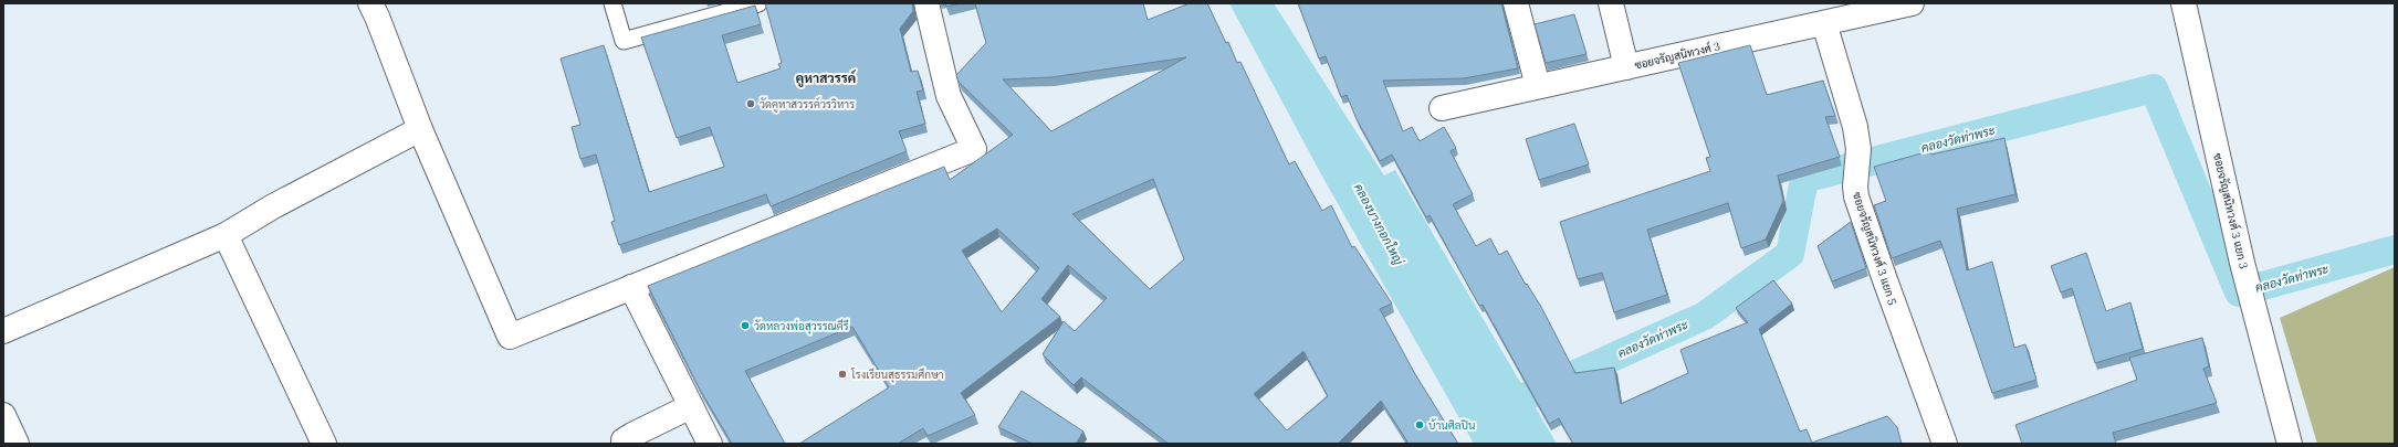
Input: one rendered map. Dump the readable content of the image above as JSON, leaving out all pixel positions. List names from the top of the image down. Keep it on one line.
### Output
{"streets":{"street":["ซอยจรัญสนิทวงศ์ 3","ซอยจรัญสนิทวงศ์ 3 แยก 3","ซอยจรัญสนิทวงศ์ 3 แยก 5"]},"crossings":[["ซอยจรัญสนิทวงศ์ 3","ซอยจรัญสนิทวงศ์ 3 แยก 5"]],"districts":["คูหาสวรรค์"],"water":["คลองวัดท่าพระ","คลองบางกอกใหญ่"],"places":["วัดคูหาสวรรค์วรวิหาร","วัดหลวงพ่อสุวรรณคีรี","โรงเรียนสุธรรมศึกษา","บ้านศิลปิน"]}
